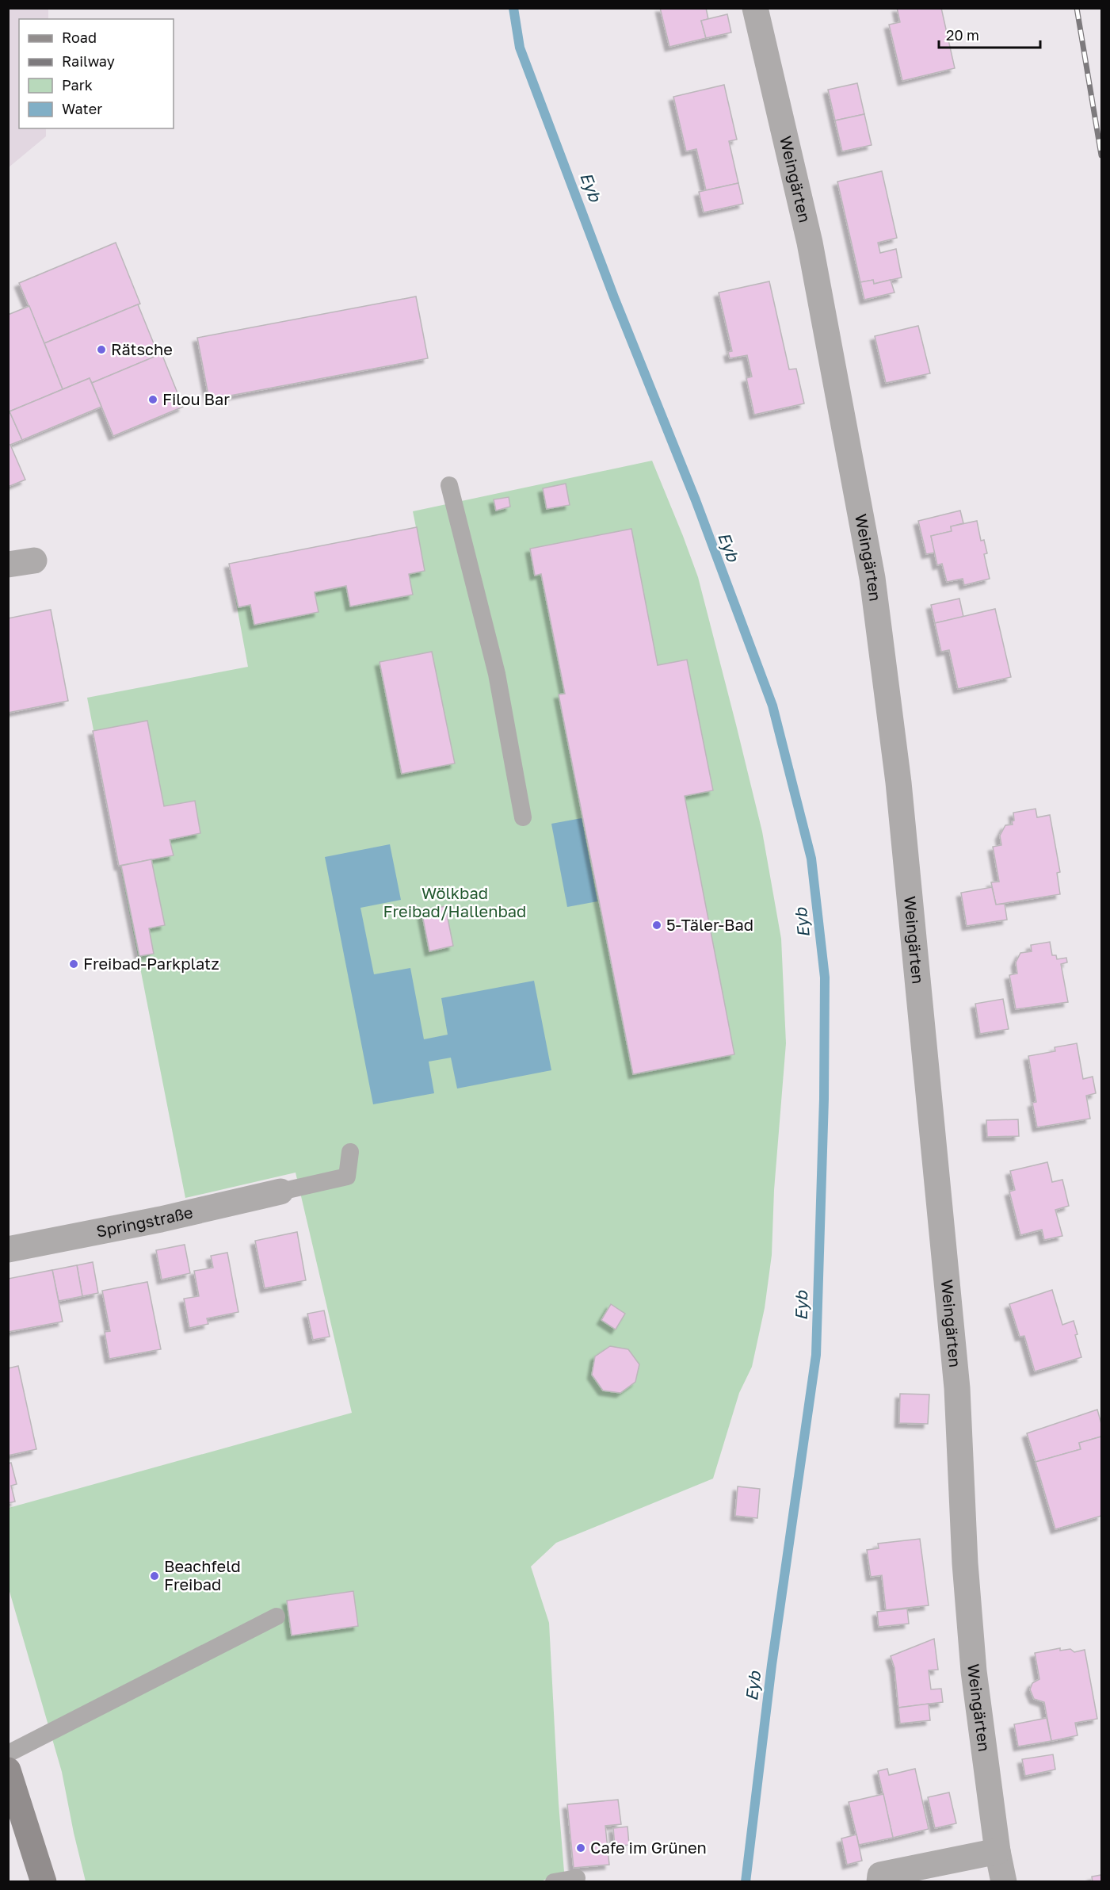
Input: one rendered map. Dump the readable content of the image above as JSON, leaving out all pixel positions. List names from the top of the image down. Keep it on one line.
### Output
{"streets":{"street":["Weingärten","Springstraße"]},"water":["Eyb"],"parks":["Wölkbad Freibad/Hallenbad"],"places":["Rätsche","Filou Bar","5-Täler-Bad","Freibad-Parkplatz","Beachfeld Freibad","Cafe im Grünen"],"legend":["Road","Railway","Park","Water"],"scale_bar":"20 m"}
